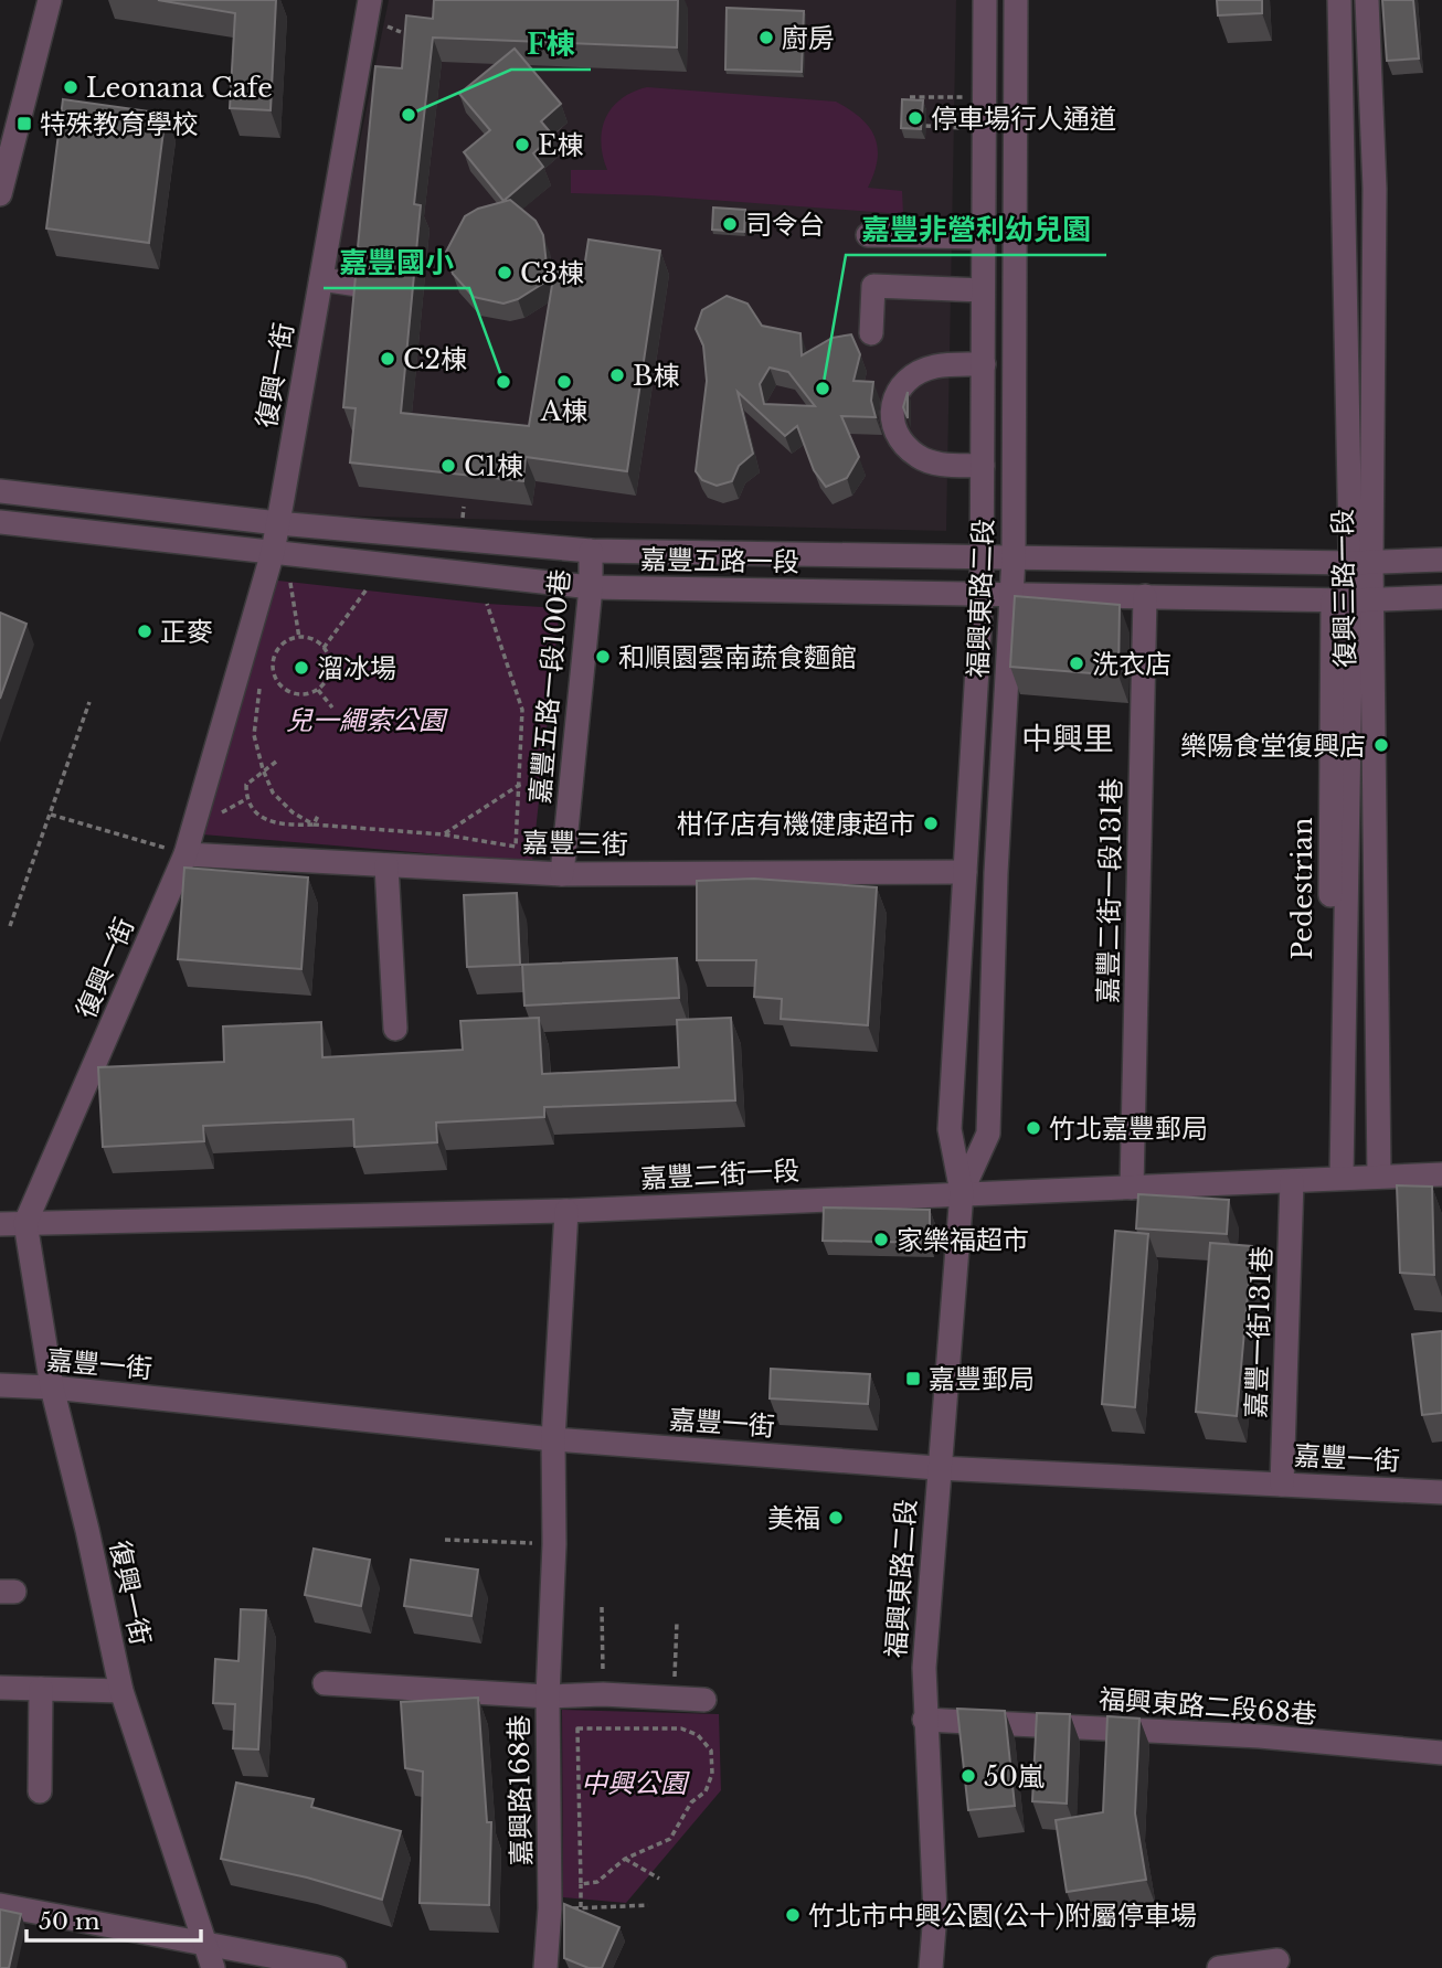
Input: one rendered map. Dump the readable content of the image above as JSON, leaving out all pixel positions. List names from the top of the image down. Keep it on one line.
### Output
{"streets":{"street":["復興一街","嘉豐五路一段","復興三路一段","福興東路二段","嘉豐五路一段100巷","嘉豐三街","嘉豐二街一段131巷","嘉豐二街一段","嘉豐一街131巷","嘉豐一街","福興東路二段68巷","嘉興路168巷"]},"crossings":[["復興一街","嘉豐五路一段"],["復興一街","嘉豐三街"],["復興一街","嘉豐二街一段"],["復興一街","嘉豐一街"],["嘉豐五路一段","復興三路一段"],["嘉豐五路一段","福興東路二段"],["嘉豐五路一段","嘉豐五路一段100巷"],["嘉豐五路一段","嘉豐二街一段131巷"],["復興三路一段","嘉豐二街一段"],["福興東路二段","嘉豐三街"],["福興東路二段","嘉豐二街一段"],["福興東路二段","嘉豐一街"],["福興東路二段","福興東路二段68巷"],["嘉豐五路一段100巷","嘉豐三街"],["嘉豐二街一段131巷","嘉豐二街一段"],["嘉豐二街一段","嘉豐一街131巷"],["嘉豐一街131巷","嘉豐一街"]],"districts":["中興里"],"parks":["兒一繩索公園","中興公園"],"places":{"other":["廚房","Leonana Cafe","F棟","停車場行人通道","E棟","司令台","C3棟","C2棟","B棟","嘉豐國小","A棟","嘉豐非營利幼兒園","C1棟","正麥","和順園雲南蔬食麵館","洗衣店","溜冰場","樂陽食堂復興店","柑仔店有機健康超市","竹北嘉豐郵局","家樂福超市","美福","50嵐","竹北市中興公園(公十)附屬停車場"],"transit":["特殊教育學校","嘉豐郵局"]},"scale_bar":"50 m"}
